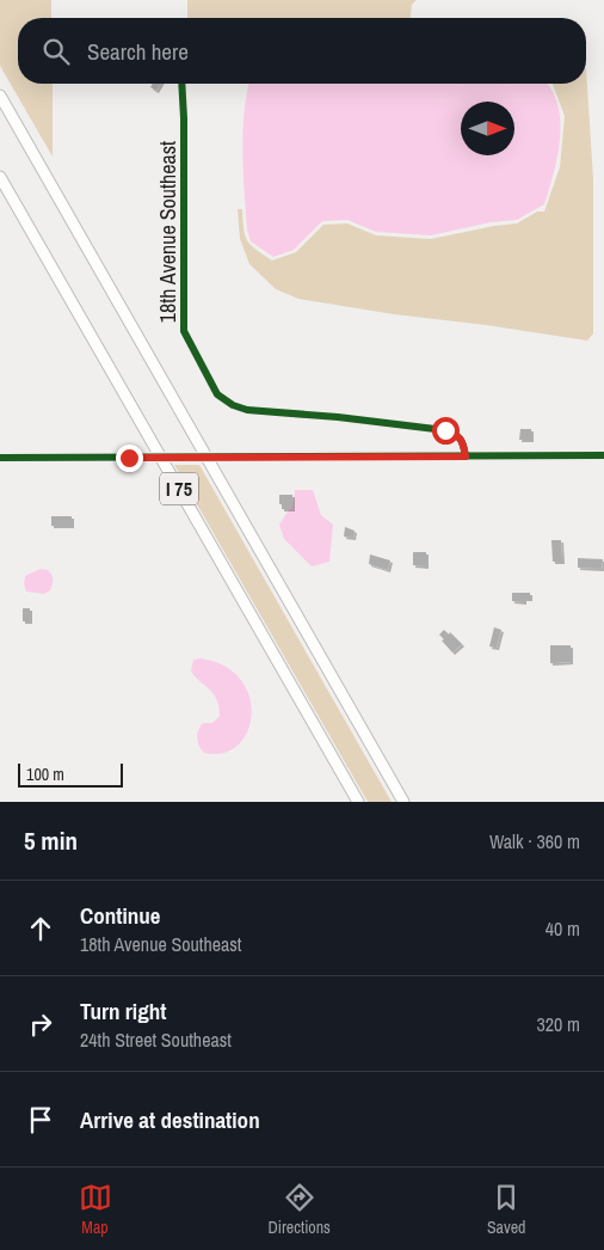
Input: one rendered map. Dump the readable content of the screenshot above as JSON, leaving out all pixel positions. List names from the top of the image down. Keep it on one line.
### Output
{"streets":{"highway":["I 75"],"street":["18th Avenue Southeast"]},"scale_bar":"100 m","north":"right","page":{"search":"Search here","scale":"100 m","heading":["5 min","Walk · 360 m"],"list":[["Continue","18th Avenue Southeast","40 m"],["Turn right","24th Street Southeast","320 m"],"Arrive at destination"],"nav":["Map","Directions","Saved"]}}
